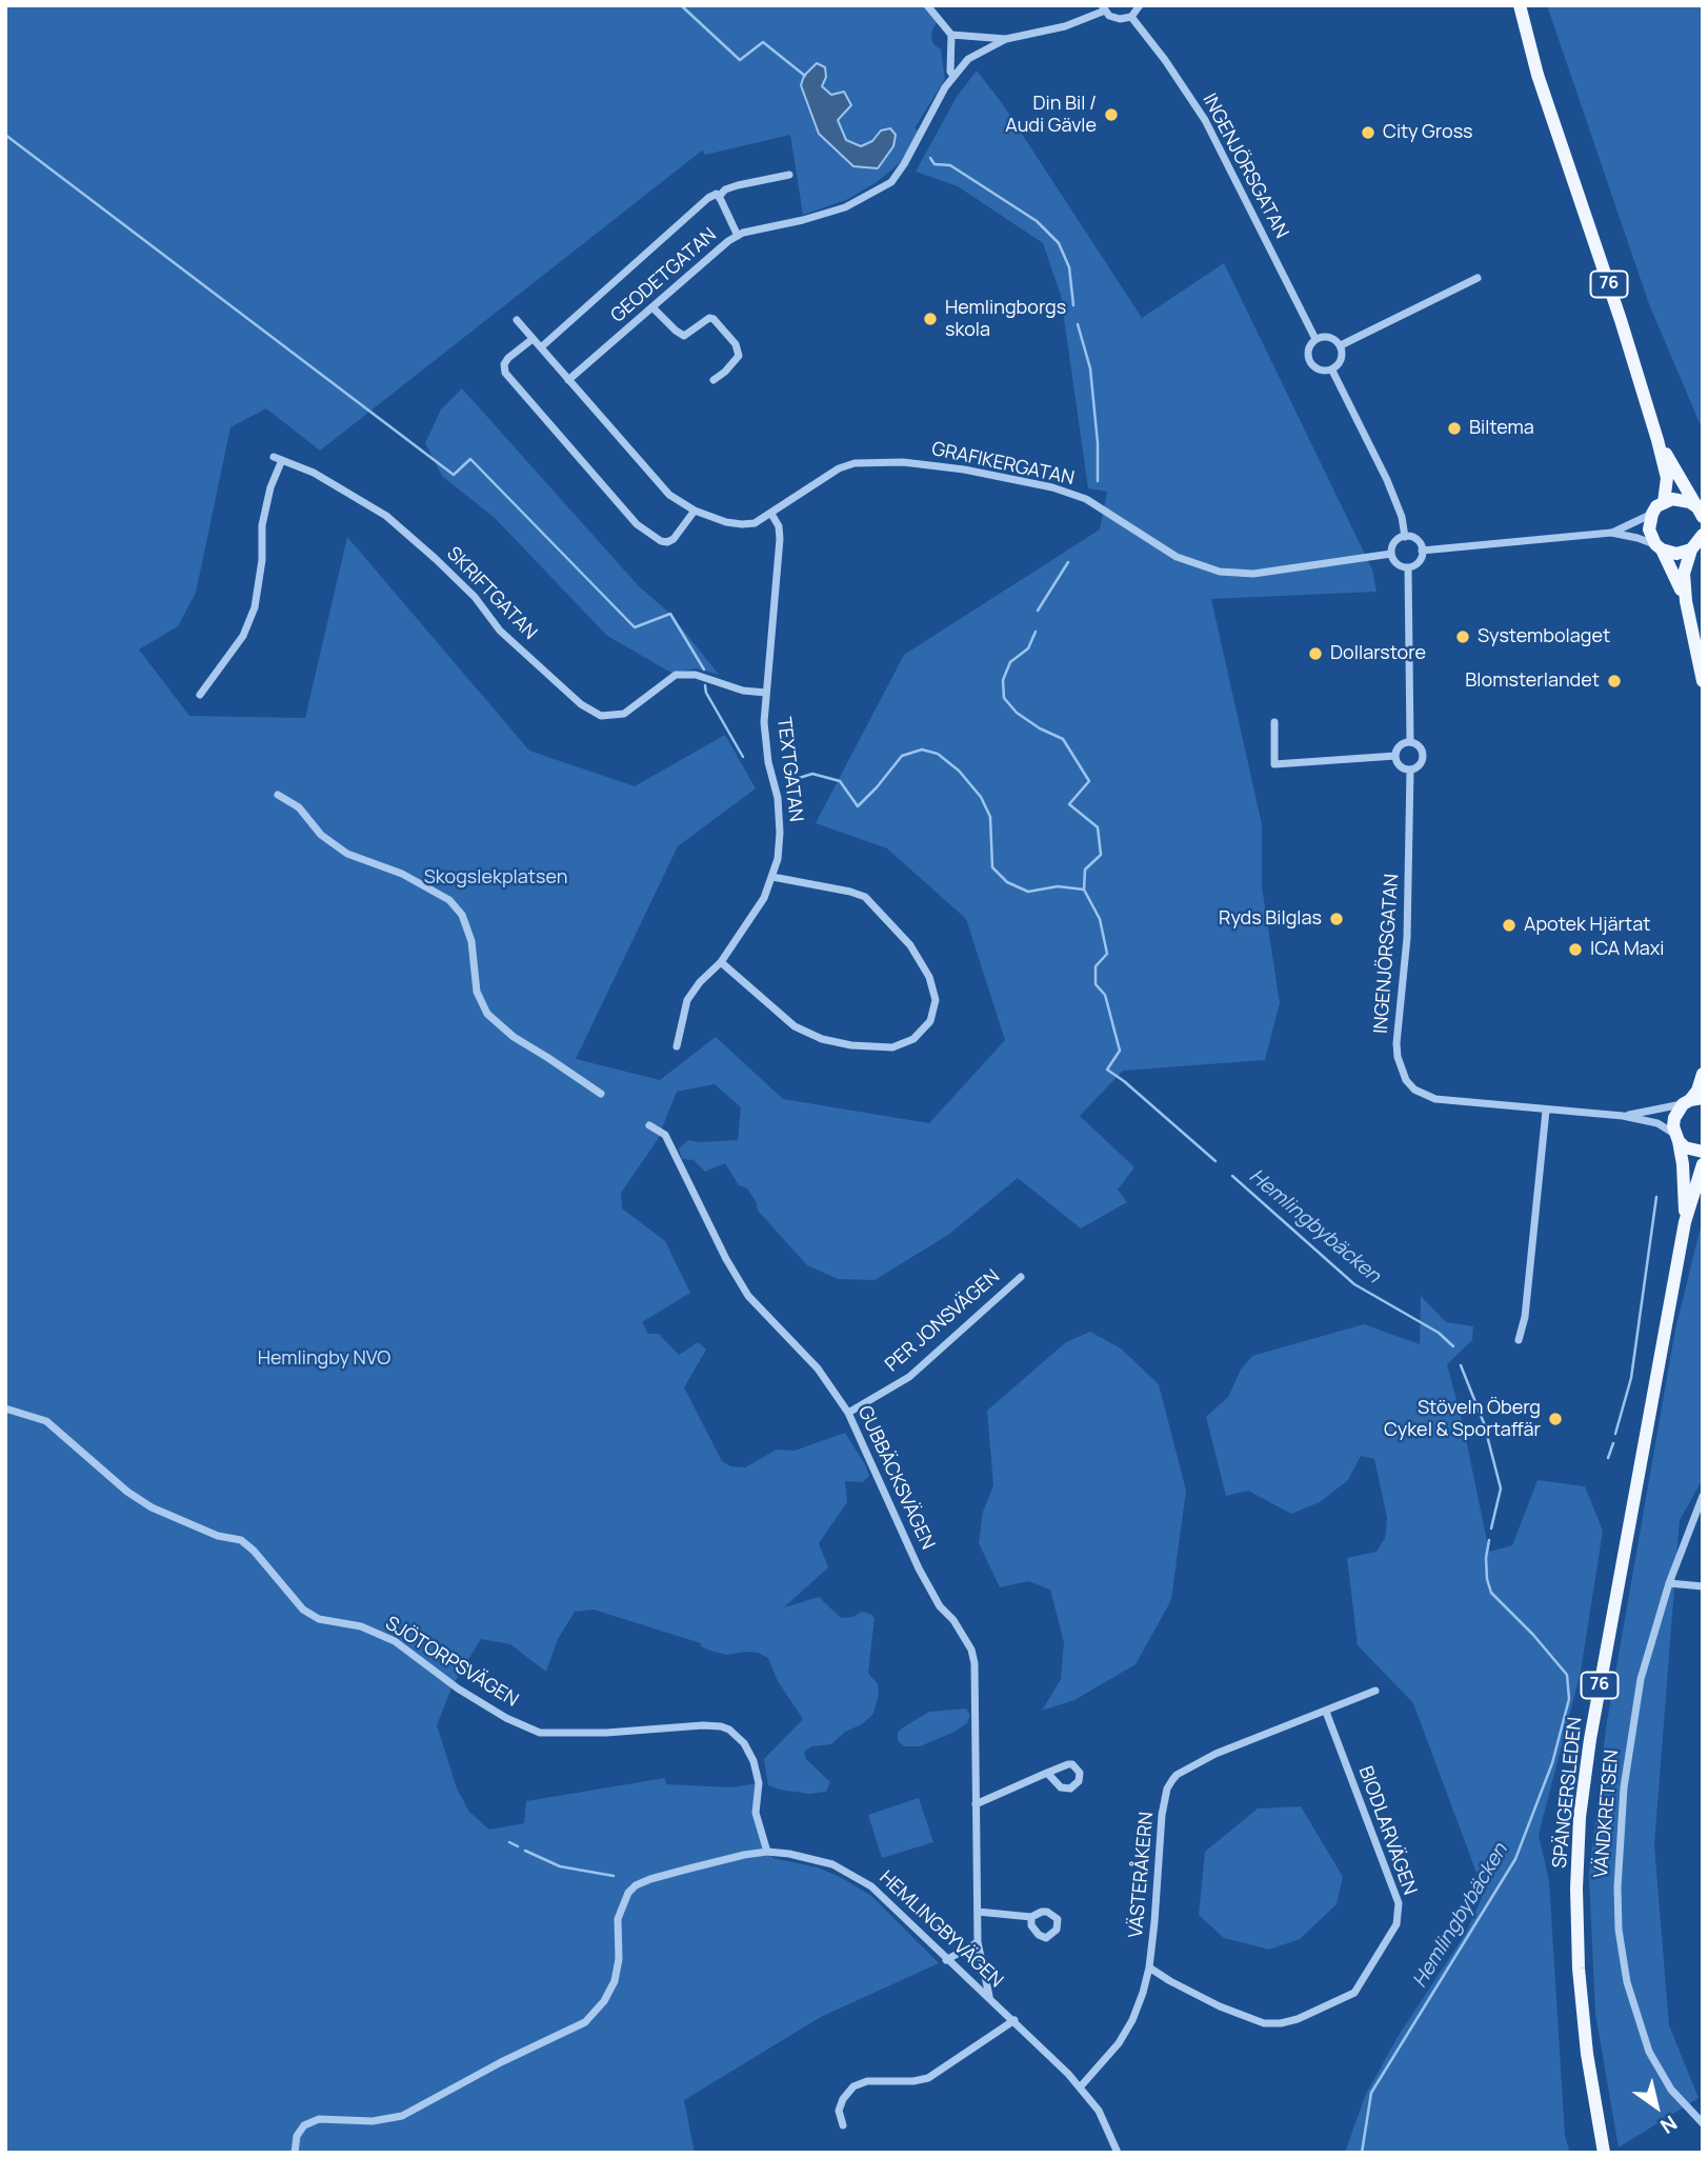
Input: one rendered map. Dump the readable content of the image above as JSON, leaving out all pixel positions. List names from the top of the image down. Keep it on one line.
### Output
{"streets":{"main road":["76","SPÄNGERSLEDEN"],"street":["INGENJÖRSGATAN","GEODETGATAN","GRAFIKERGATAN","SKRIFTGATAN","TEXTGATAN","PER JONSVÄGEN","GUBBÄCKSVÄGEN","SJÖTORPSVÄGEN","VÄNDKRETSEN","BIODLARVÄGEN","VÄSTERÅKERN","HEMLINGBYVÄGEN"]},"crossings":[["INGENJÖRSGATAN","GRAFIKERGATAN"],["INGENJÖRSGATAN","SPÄNGERSLEDEN"],["GEODETGATAN","GRAFIKERGATAN"],["GRAFIKERGATAN","TEXTGATAN"],["SKRIFTGATAN","TEXTGATAN"],["PER JONSVÄGEN","GUBBÄCKSVÄGEN"],["GUBBÄCKSVÄGEN","HEMLINGBYVÄGEN"],["SJÖTORPSVÄGEN","HEMLINGBYVÄGEN"],["BIODLARVÄGEN","VÄSTERÅKERN"],["VÄSTERÅKERN","HEMLINGBYVÄGEN"]],"water":["Hemlingbybäcken"],"parks":["Skogslekplatsen","Hemlingby NVO"],"places":["Din Bil / Audi Gävle","City Gross","Hemlingborgs skola","Biltema","Systembolaget","Dollarstore","Blomsterlandet","Ryds Bilglas","Apotek Hjärtat","ICA Maxi","Stöveln Öberg Cykel & Sportaffär"],"north":"bottom right"}
